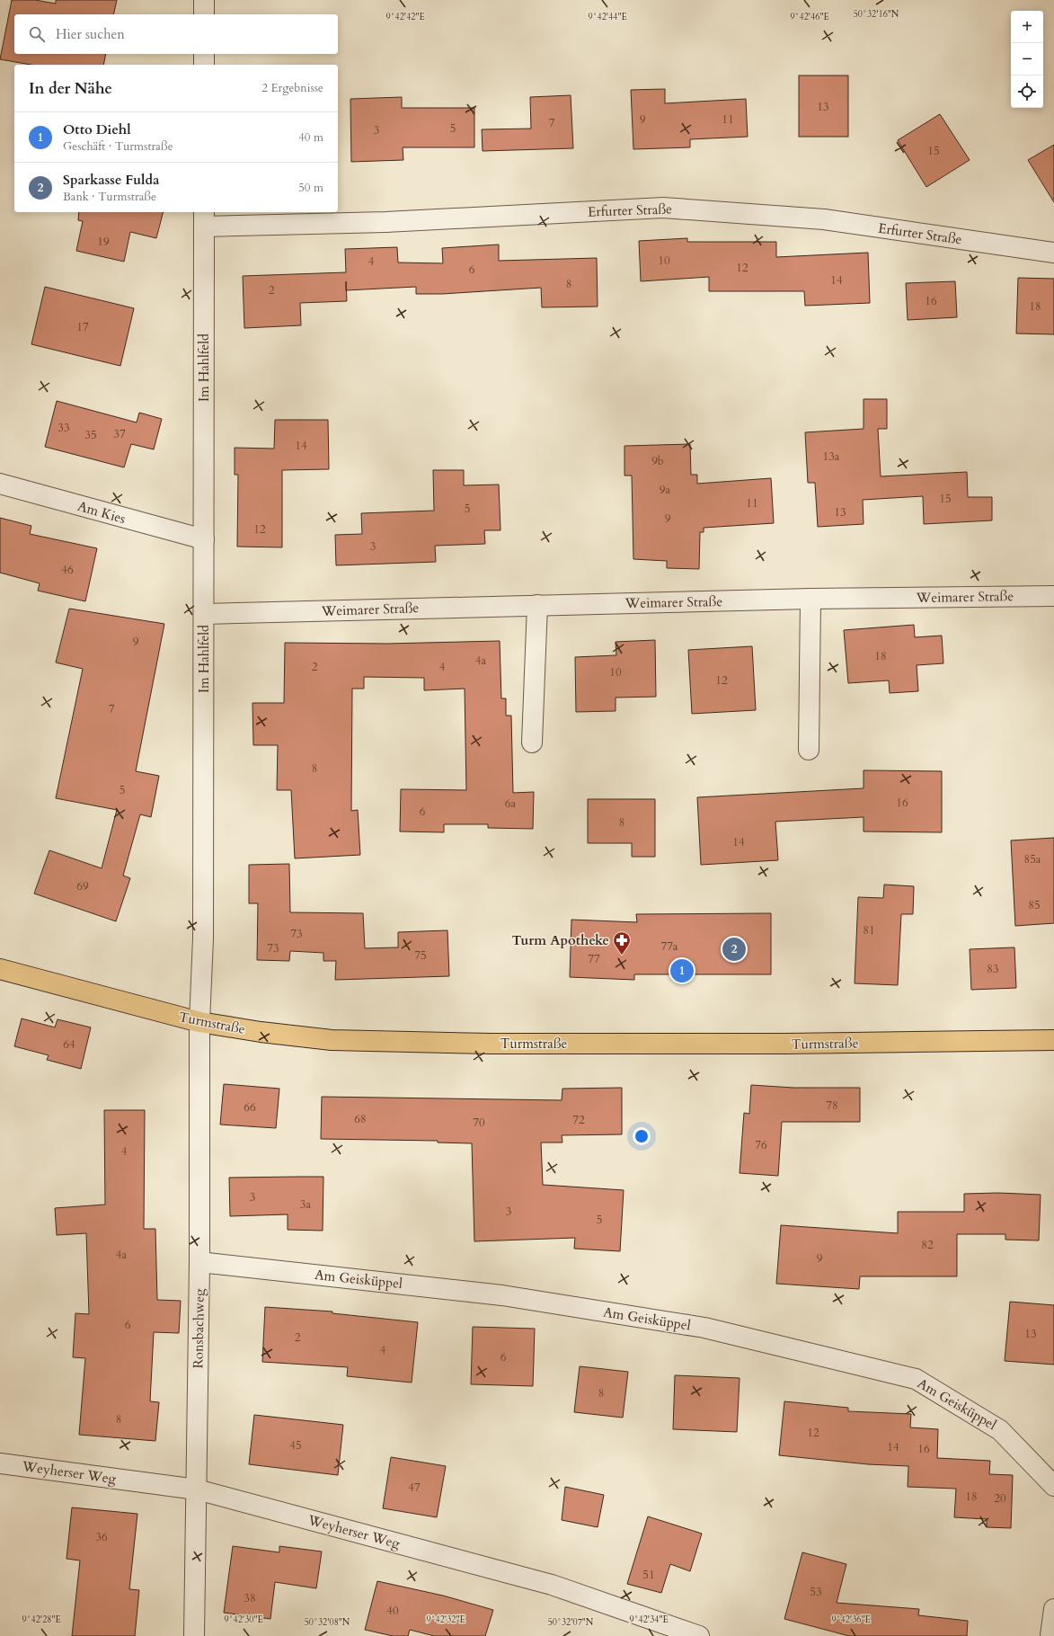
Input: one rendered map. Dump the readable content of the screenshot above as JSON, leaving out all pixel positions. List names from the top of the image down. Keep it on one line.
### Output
{"streets":{"main road":["Turmstraße"],"street":["Erfurter Straße","Im Hahlfeld","Am Kies","Weimarer Straße","Am Geisküppel","Ronsbachweg","Weyherser Weg"]},"crossings":[["Erfurter Straße","Im Hahlfeld"],["Im Hahlfeld","Am Kies"],["Im Hahlfeld","Weimarer Straße"],["Im Hahlfeld","Turmstraße"],["Im Hahlfeld","Ronsbachweg"],["Turmstraße","Ronsbachweg"],["Am Geisküppel","Ronsbachweg"],["Ronsbachweg","Weyherser Weg"]],"places":{"pharmacy":["Turm Apotheke"]},"house_numbers":["13","9","11","7","5","3","15","19","10","4","12","6","14","8","2","16","18","17","33","37","35","14","13a","9b","9a","15","11","5","13","9","12","3","46","9","18","4a","2","4","10","12","7","8","5","16","6a","6","8","14","85a","69","85","81","73","77a","73","75","77","83","64","78","66","68","72","70","76","4","3","3a","3","5","82","4a","9","6","13","2","4","6","8","8","12","45","14","16","47","18","20","36","51","53","38","40"],"page":{"map_buttons":["+","−"],"search":"Hier suchen","heading":["In der Nähe","2 Ergebnisse"],"list":[{"mark":"1","name":"Otto Diehl","note":"Geschäft · Turmstraße","value":"40 m"},{"mark":"2","name":"Sparkasse Fulda","note":"Bank · Turmstraße","value":"50 m"}],"pins":["2","1"]},"coordinates":["50°32'16\"N","9°42'42\"E","9°42'44\"E","9°42'46\"E","9°42'28\"E","9°42'30\"E","9°42'32\"E","9°42'34\"E","9°42'36\"E","50°32'08\"N","50°32'07\"N"]}
